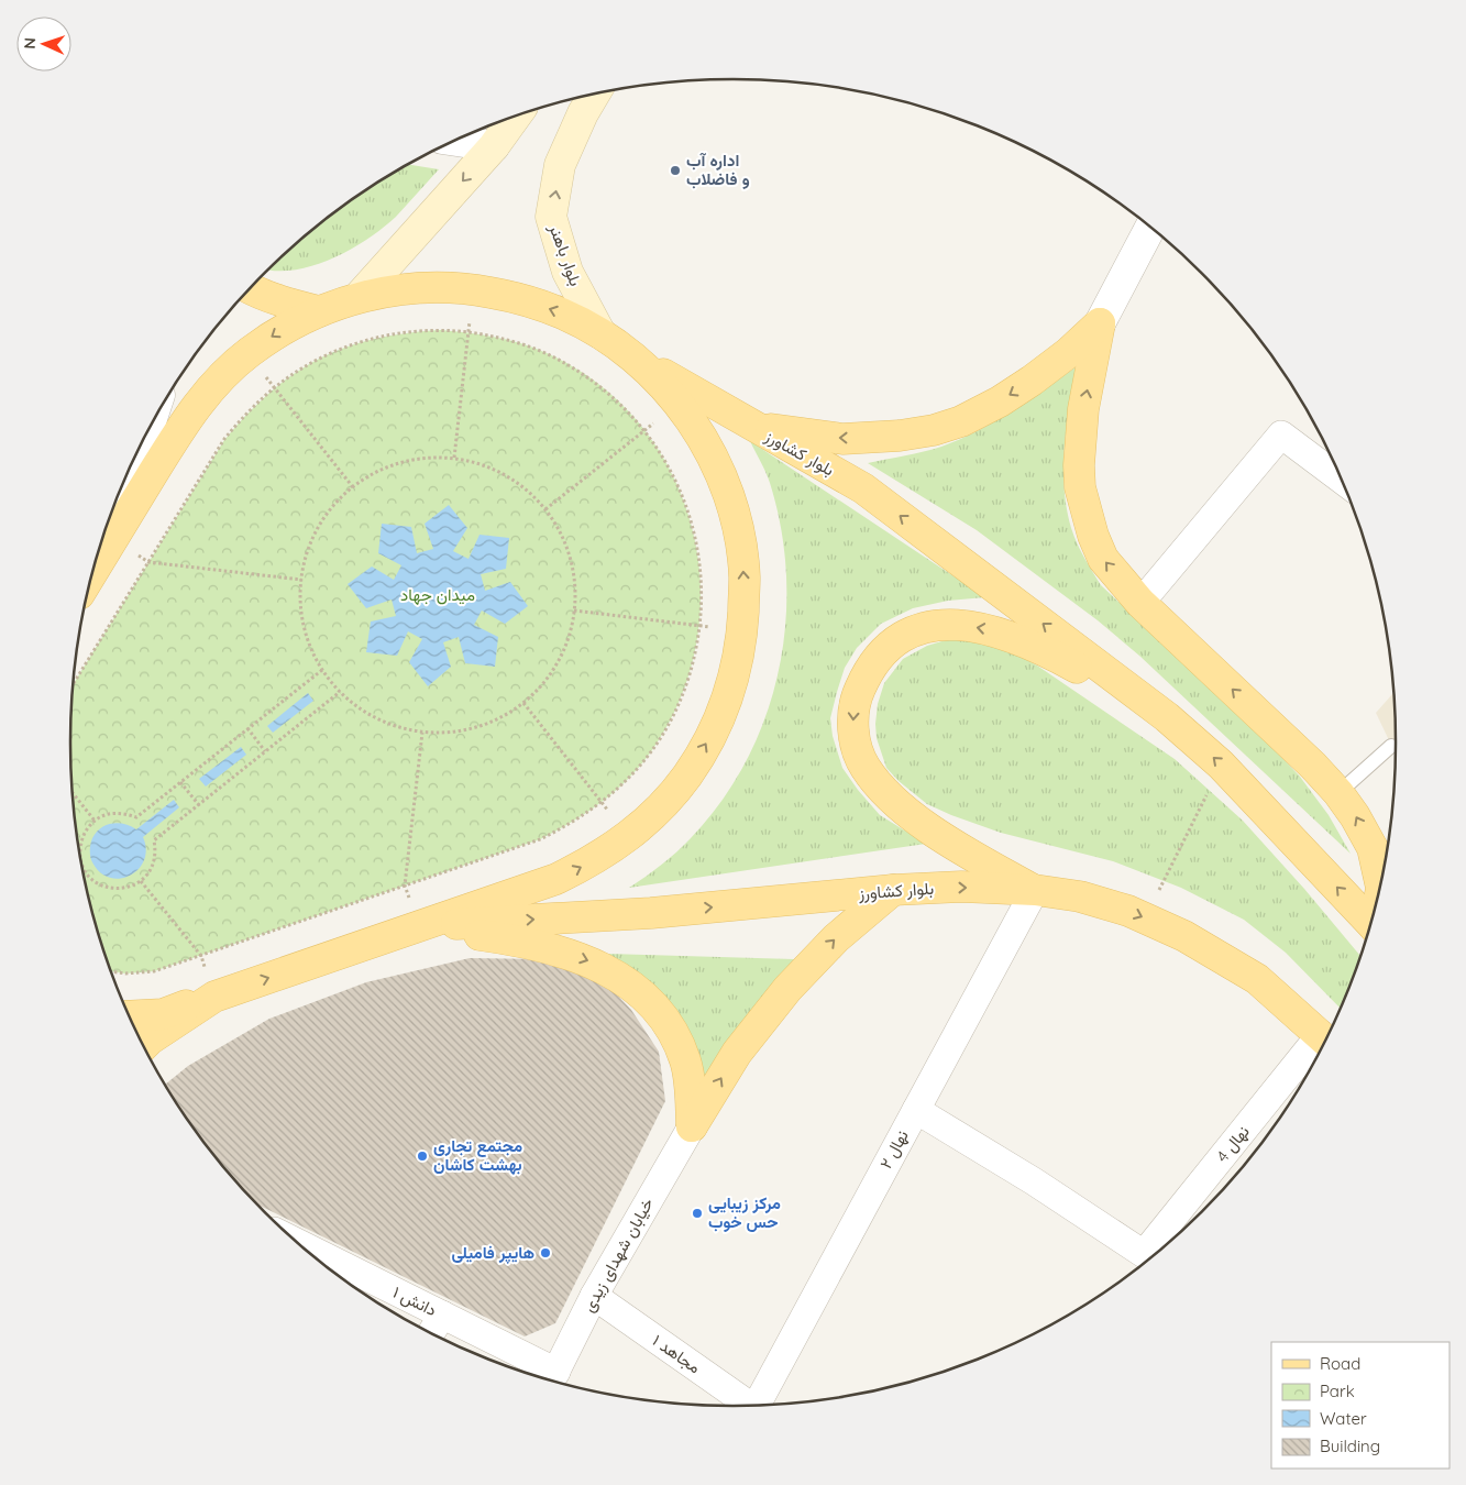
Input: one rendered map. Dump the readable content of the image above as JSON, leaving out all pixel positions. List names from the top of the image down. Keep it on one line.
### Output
{"streets":{"main road":["بلوار باهنر","بلوار کشاورز"],"street":["نهال 4","نهال ۲","خیابان شهدای زیدی","دانش ۱","مجاهد ۱"]},"crossings":[["بلوار کشاورز","نهال 4"],["بلوار کشاورز","نهال ۲"],["نهال 4","نهال ۲"],["خیابان شهدای زیدی","دانش ۱"],["خیابان شهدای زیدی","مجاهد ۱"]],"one_way":["بلوار باهنر"],"parks":["میدان جهاد"],"places":["اداره آب و فاضلاب","مجتمع تجاری بهشت کاشان","مرکز زیبایی حس خوب","هایپر فامیلی"],"legend":["Road","Park","Water","Building"],"north":"left"}
